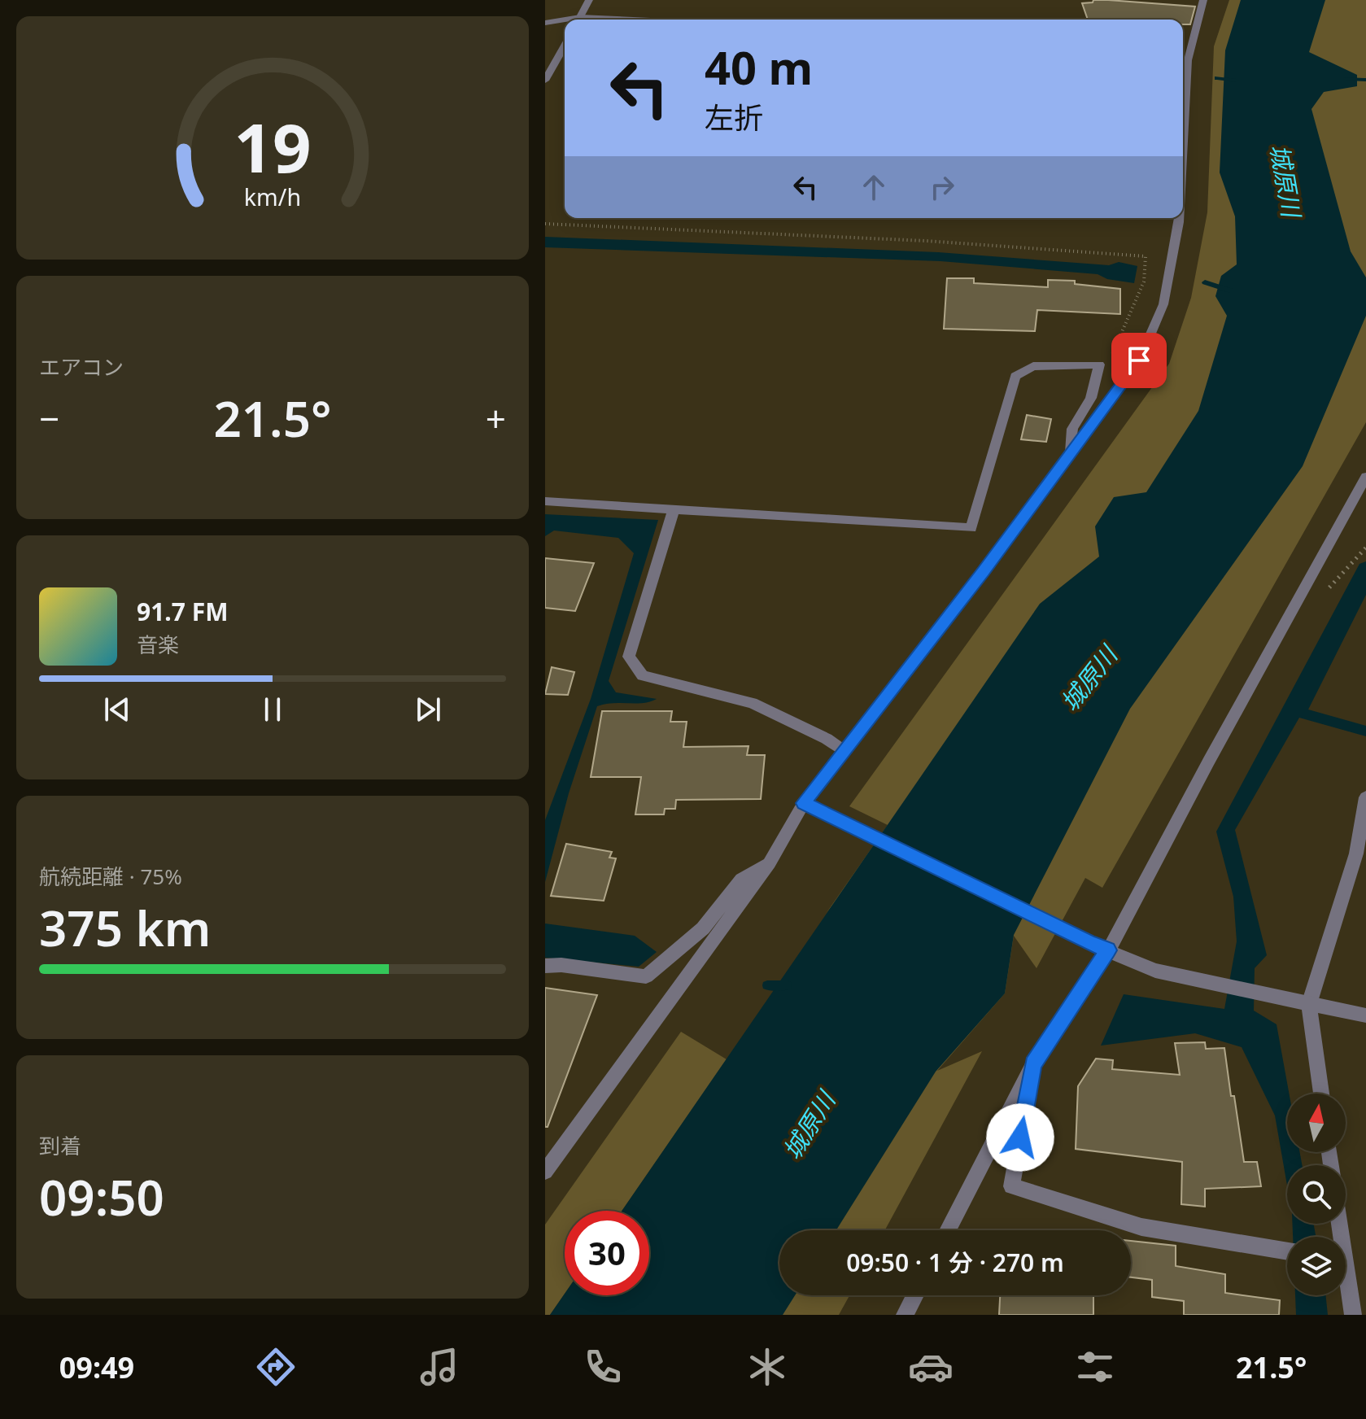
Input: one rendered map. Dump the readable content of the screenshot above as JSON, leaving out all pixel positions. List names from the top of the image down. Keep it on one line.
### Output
{"water":["城原川"],"north":"top","page":{"turn":["40 m","左折"],"tile":["エアコン",["航続距離 · 75%","375 km"],["到着","09:50"]],"heat":["−","21.5°","+"],"song":["91.7 FM","音楽"],"limit":"30","trip":"09:50 · 1 分 · 270 m","tabs":["09:49","21.5°"],"gauge":["19","km/h"]}}
